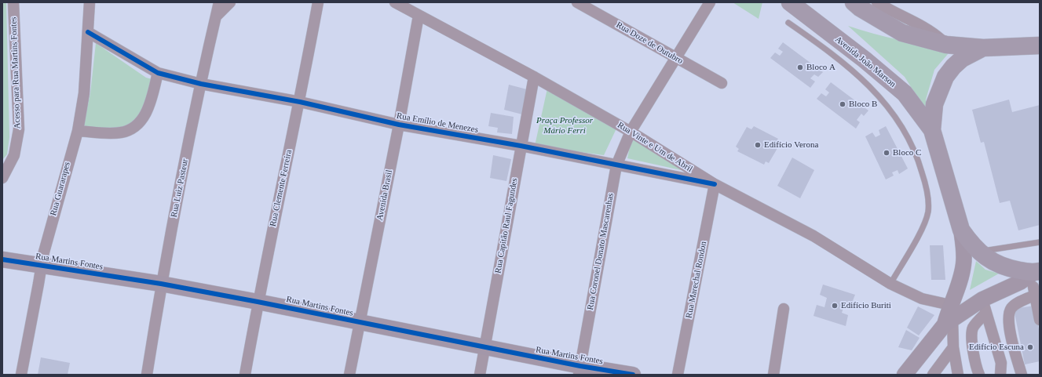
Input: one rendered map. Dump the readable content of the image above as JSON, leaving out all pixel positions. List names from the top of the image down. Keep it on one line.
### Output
{"streets":{"main road":["Avenida João Marson"],"street":["Rua Doze de Outubro","Acesso para Rua Martins Fontes","Rua Emílio de Menezes","Rua Vinte e Um de Abril","Rua Luiz Pasteur","Rua Clemente Ferreira","Rua Guararapes","Avenida Brasil","Rua Capitão Raul Fagundes","Rua Coronel Donato Mascarenhas","Rua Martins Fontes","Rua Marechal Rondon"]},"crossings":[["Rua Doze de Outubro","Rua Coronel Donato Mascarenhas"],["Rua Emílio de Menezes","Rua Vinte e Um de Abril"],["Rua Emílio de Menezes","Rua Luiz Pasteur"],["Rua Emílio de Menezes","Rua Clemente Ferreira"],["Rua Emílio de Menezes","Rua Guararapes"],["Rua Emílio de Menezes","Avenida Brasil"],["Rua Emílio de Menezes","Rua Capitão Raul Fagundes"],["Rua Emílio de Menezes","Rua Coronel Donato Mascarenhas"],["Rua Emílio de Menezes","Rua Marechal Rondon"],["Rua Vinte e Um de Abril","Avenida Brasil"],["Rua Vinte e Um de Abril","Rua Capitão Raul Fagundes"],["Rua Vinte e Um de Abril","Rua Coronel Donato Mascarenhas"],["Rua Vinte e Um de Abril","Rua Marechal Rondon"],["Rua Luiz Pasteur","Rua Martins Fontes"],["Rua Clemente Ferreira","Rua Martins Fontes"],["Rua Guararapes","Rua Martins Fontes"],["Avenida Brasil","Rua Martins Fontes"],["Rua Capitão Raul Fagundes","Rua Martins Fontes"],["Rua Coronel Donato Mascarenhas","Rua Martins Fontes"]],"parks":["Praça Professor Mário Ferri"],"places":["Bloco A","Bloco B","Edifício Verona","Bloco C","Edifício Buriti","Edifício Escuna"]}
